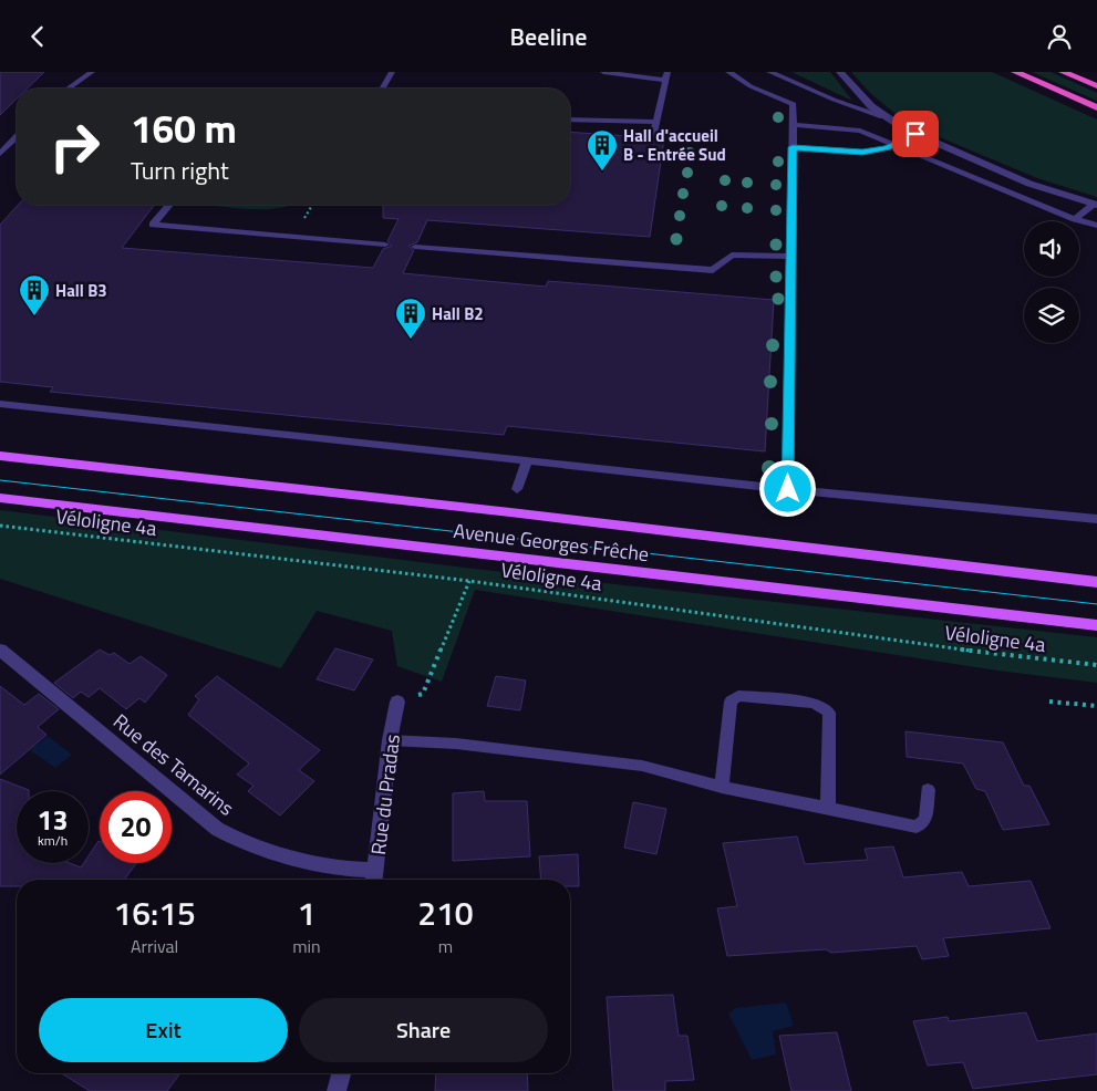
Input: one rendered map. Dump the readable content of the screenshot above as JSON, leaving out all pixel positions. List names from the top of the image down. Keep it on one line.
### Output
{"streets":{"main road":["Avenue Georges Frêche"],"street":["Rue des Tamarins","Rue du Pradas"],"path":["Véloligne 4a"]},"crossings":[["Rue des Tamarins","Rue du Pradas"]],"places":{"building":["Hall d'accueil B - Entrée Sud","Hall B3","Hall B2"]},"page":{"header":"Beeline","turn":["160 m","Turn right"],"speed":"13 km/h","limit":"20","eta":["16:15","Arrival","1","min","210","m"],"buttons":["Exit","Share"]}}
